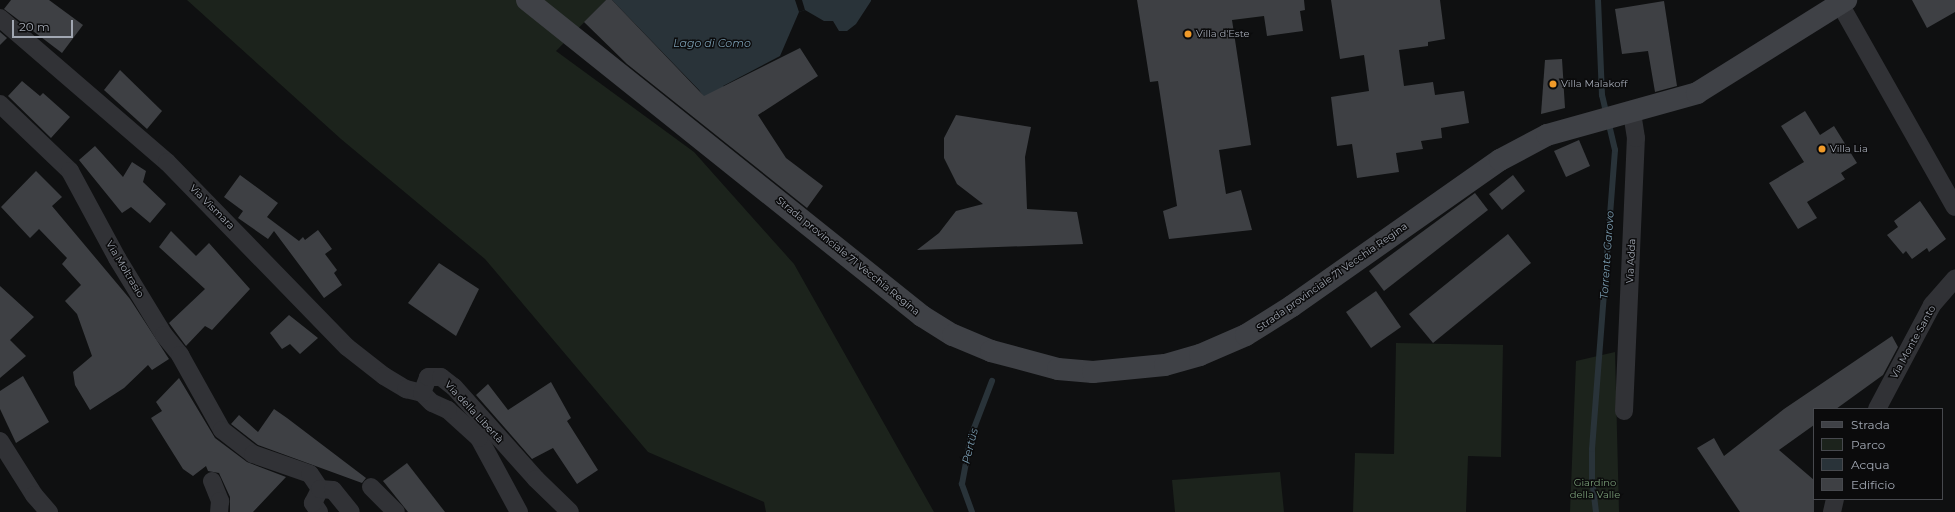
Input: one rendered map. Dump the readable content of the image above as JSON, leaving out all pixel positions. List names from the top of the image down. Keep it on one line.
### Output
{"streets":{"street":["Via Vismara","Strada provinciale 71 Vecchia Regina","Via Adda","Via Moltrasio","Via Monte Santo","Via della Libertà"]},"crossings":[["Via Vismara","Via della Libertà"],["Strada provinciale 71 Vecchia Regina","Via Adda"]],"water":["Lago di Como","Torrente Garovo","Pertüs"],"parks":["Giardino della Valle"],"places":["Villa d'Este","Villa Malakoff","Villa Lia"],"legend":["Strada","Parco","Acqua","Edificio"],"scale_bar":"20 m"}
